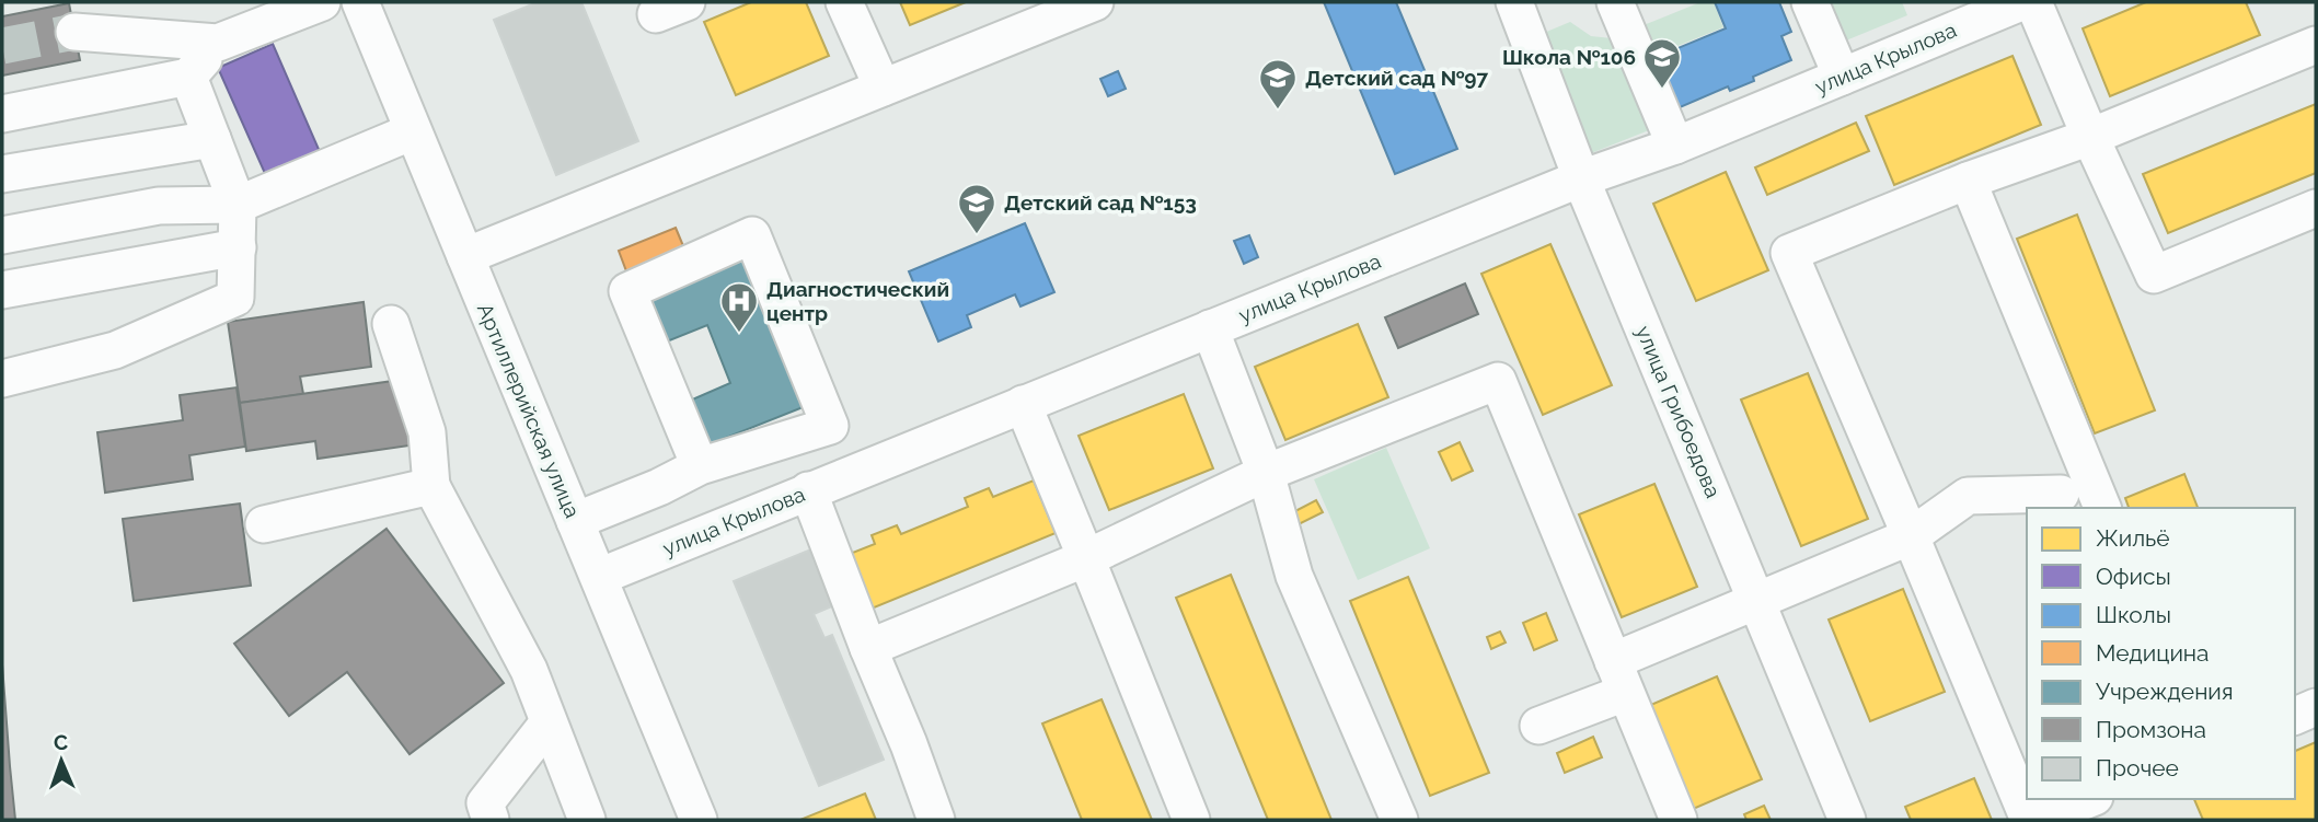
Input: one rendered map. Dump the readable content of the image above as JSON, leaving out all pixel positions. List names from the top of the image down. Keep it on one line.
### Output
{"streets":{"street":["улица Крылова","Артиллерийская улица","улица Грибоедова"]},"crossings":[["улица Крылова","Артиллерийская улица"],["улица Крылова","улица Грибоедова"]],"places":{"school or university":["Школа №106","Детский сад №97","Детский сад №153"],"hospital":["Диагностический центр"]},"legend":["Жильё","Офисы","Школы","Медицина","Учреждения","Промзона","Прочее"],"north":"top"}
